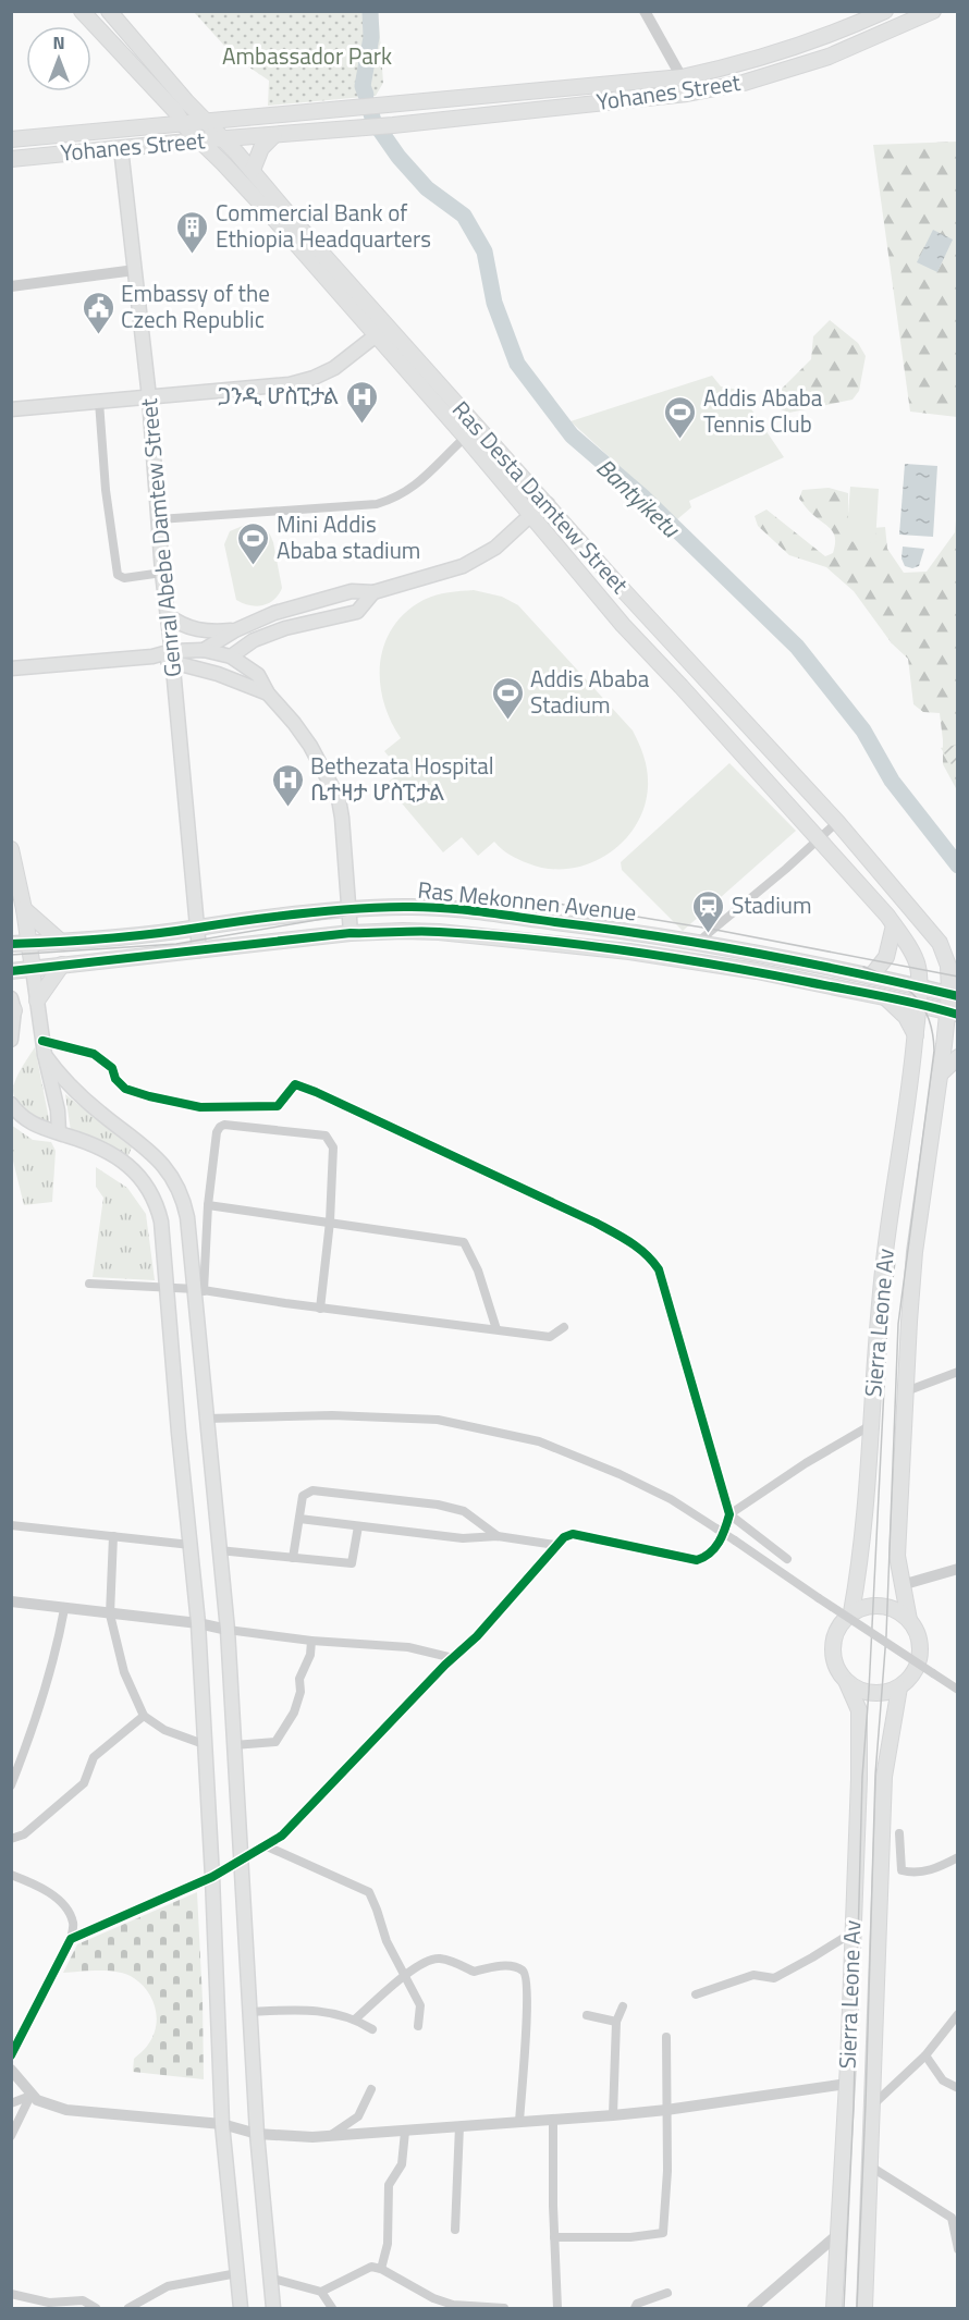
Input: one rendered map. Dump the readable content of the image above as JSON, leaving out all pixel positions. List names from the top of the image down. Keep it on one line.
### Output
{"streets":{"main road":["Yohanes Street","Ras Desta Damtew Street","Genral Abebe Damtew Street","Ras Mekonnen Avenue","Sierra Leone Av"]},"crossings":[["Yohanes Street","Ras Desta Damtew Street"],["Yohanes Street","Genral Abebe Damtew Street"],["Ras Desta Damtew Street","Ras Mekonnen Avenue"],["Ras Desta Damtew Street","Sierra Leone Av"],["Genral Abebe Damtew Street","Ras Mekonnen Avenue"],["Ras Mekonnen Avenue","Sierra Leone Av"]],"water":["Bantyiketu"],"parks":["Ambassador Park"],"places":{"building":["Commercial Bank of Ethiopia Headquarters"],"public building":["Embassy of the Czech Republic"],"hospital":["ጋንዲ ሆስፒታል","Bethezata Hospital ቤተዛታ ሆስፒታል"],"sports":["Addis Ababa Tennis Club","Mini Addis Ababa stadium","Addis Ababa Stadium"],"station":["Stadium"]},"north":"top"}
